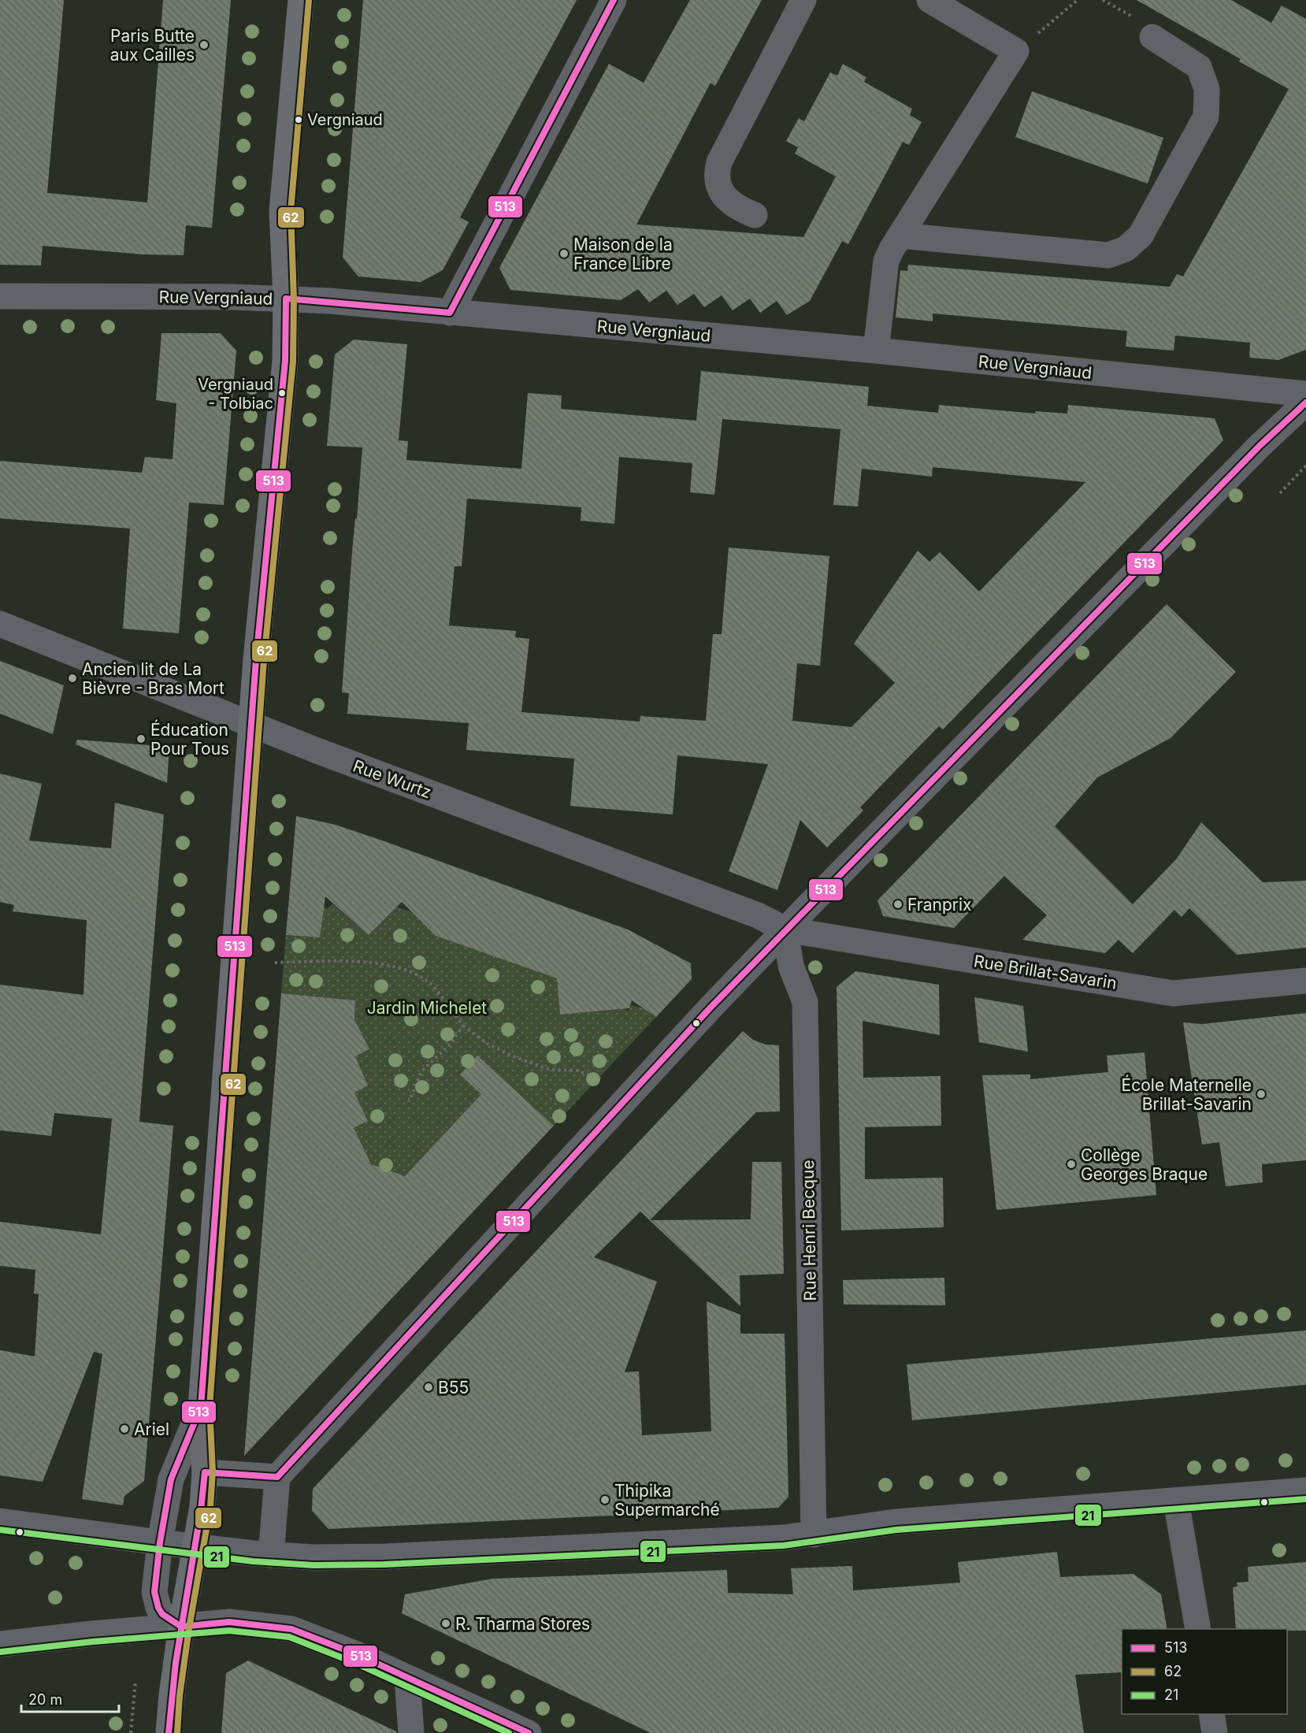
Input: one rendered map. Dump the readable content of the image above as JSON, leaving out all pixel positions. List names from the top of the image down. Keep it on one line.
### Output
{"streets":{"street":["Rue Vergniaud","Rue Wurtz","Rue Brillat-Savarin","Rue Henri Becque"]},"crossings":[["Rue Wurtz","Rue Brillat-Savarin"],["Rue Wurtz","Rue Henri Becque"],["Rue Brillat-Savarin","Rue Henri Becque"]],"parks":["Jardin Michelet"],"places":["Paris Butte aux Cailles","Vergniaud","Maison de la France Libre","Vergniaud - Tolbiac","Ancien lit de La Bièvre - Bras Mort","Éducation Pour Tous","Franprix","École Maternelle Brillat-Savarin","Collège Georges Braque","B55","Ariel","Thipika Supermarché","R. Tharma Stores"],"lines":["transit line 513","transit line 62","transit line 21"],"legend":["513","62","21"],"scale_bar":"20 m"}
